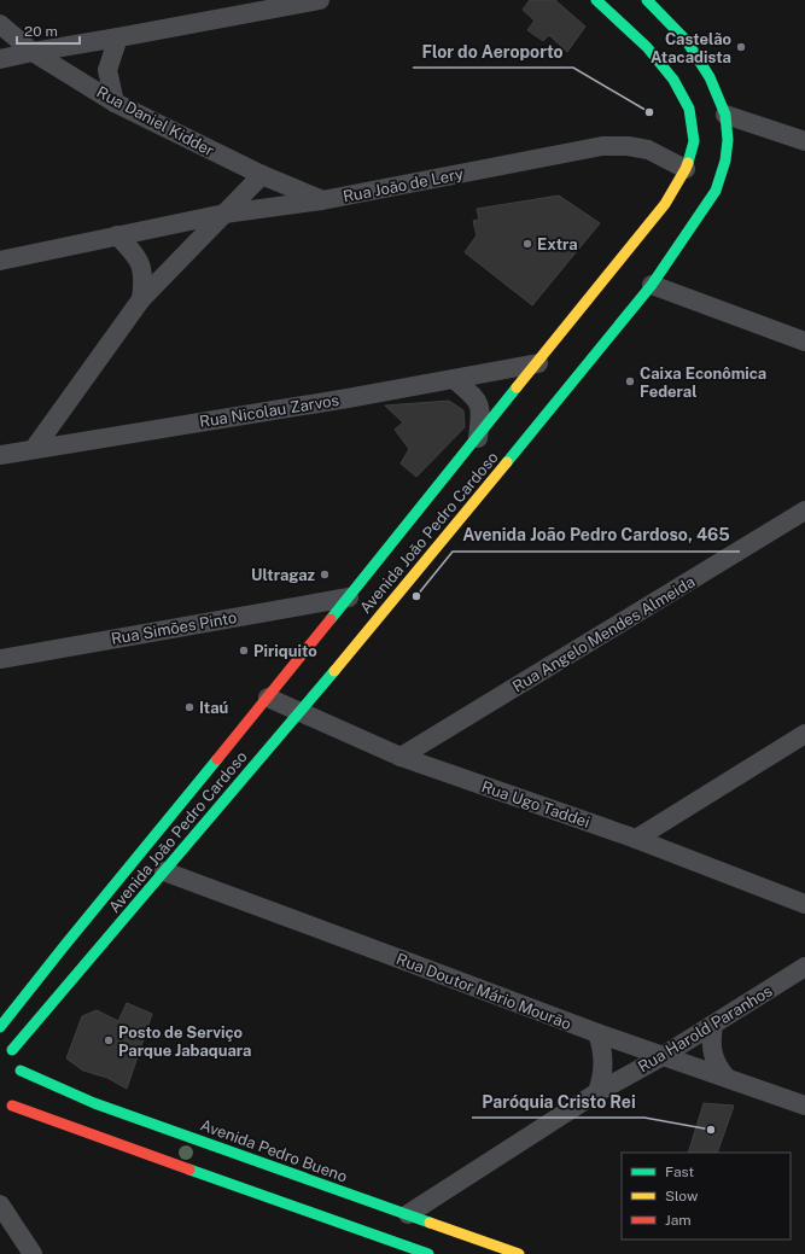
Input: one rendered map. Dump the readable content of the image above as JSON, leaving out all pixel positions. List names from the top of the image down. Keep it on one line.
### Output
{"streets":{"main road":["Avenida João Pedro Cardoso","Avenida Pedro Bueno"],"street":["Rua Daniel Kidder","Rua João de Lery","Rua Nicolau Zarvos","Rua Simões Pinto","Rua Angelo Mendes Almeida","Rua Ugo Taddei","Rua Doutor Mário Mourão","Rua Harold Paranhos"]},"crossings":[["Rua Daniel Kidder","Rua João de Lery"],["Rua João de Lery","Avenida João Pedro Cardoso"],["Rua Nicolau Zarvos","Avenida João Pedro Cardoso"],["Avenida João Pedro Cardoso","Rua Simões Pinto"],["Avenida João Pedro Cardoso","Rua Ugo Taddei"],["Avenida João Pedro Cardoso","Rua Doutor Mário Mourão"],["Avenida João Pedro Cardoso","Avenida Pedro Bueno"],["Rua Angelo Mendes Almeida","Rua Ugo Taddei"],["Rua Doutor Mário Mourão","Rua Harold Paranhos"],["Rua Harold Paranhos","Avenida Pedro Bueno"]],"places":["Castelão Atacadista","Flor do Aeroporto","Extra","Caixa Econômica Federal","Ultragaz","Avenida João Pedro Cardoso, 465","Piriquito","Itaú","Posto de Serviço Parque Jabaquara","Paróquia Cristo Rei"],"legend":["Fast","Slow","Jam"],"scale_bar":"20 m"}
